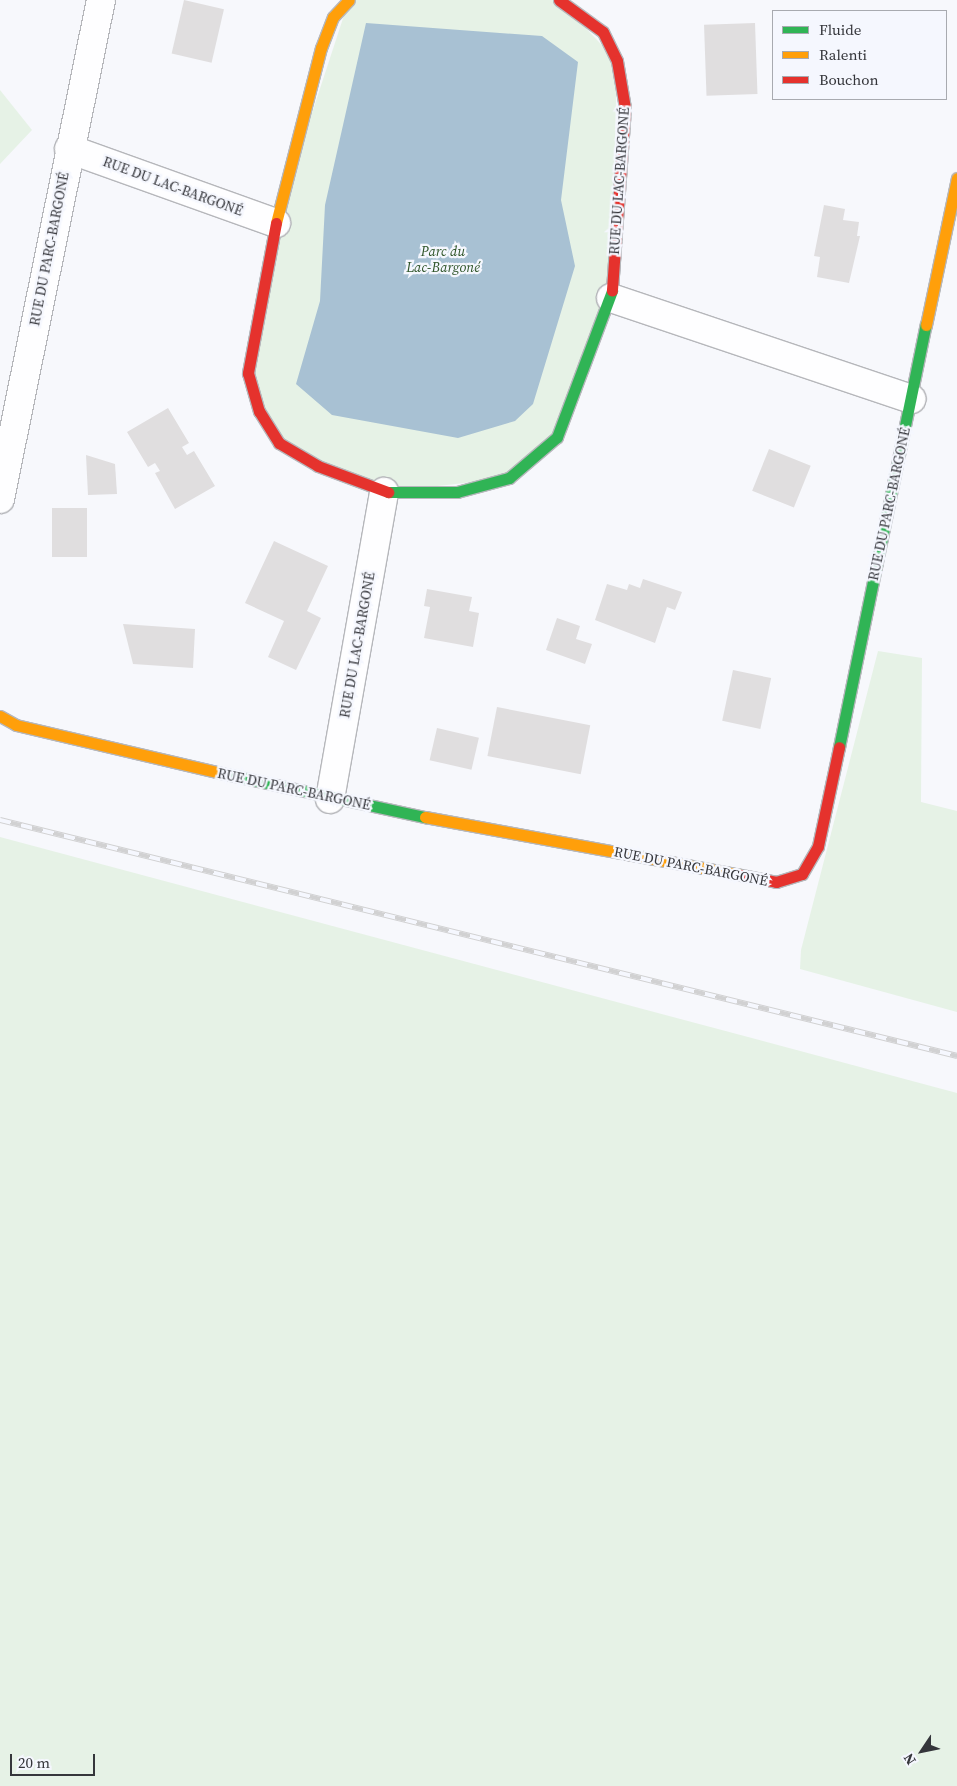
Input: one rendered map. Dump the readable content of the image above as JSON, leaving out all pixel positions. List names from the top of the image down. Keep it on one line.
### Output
{"streets":{"street":["RUE DU LAC-BARGONÉ","RUE DU PARC-BARGONÉ"]},"crossings":[["RUE DU LAC-BARGONÉ","RUE DU PARC-BARGONÉ"]],"parks":["Parc du Lac-Bargoné"],"legend":["Fluide","Ralenti","Bouchon"],"scale_bar":"20 m","north":"bottom left"}
